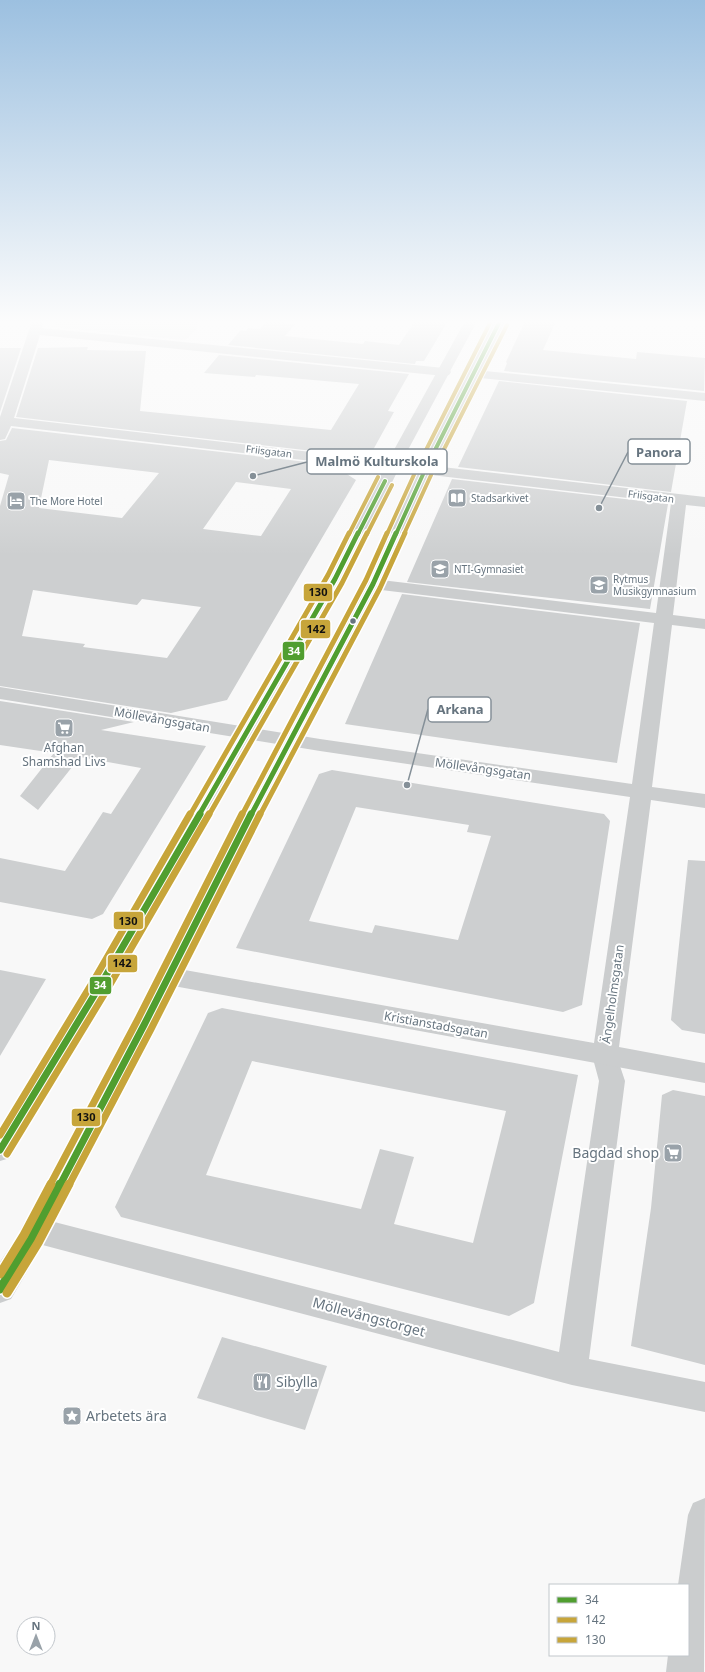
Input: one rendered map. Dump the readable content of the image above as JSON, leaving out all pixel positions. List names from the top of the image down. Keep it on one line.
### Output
{"streets":{"street":["Friisgatan","Möllevångsgatan","Ängelholmsgatan","Kristianstadsgatan","Möllevångstorget"]},"crossings":[["Friisgatan","Ängelholmsgatan"],["Möllevångsgatan","Ängelholmsgatan"],["Ängelholmsgatan","Kristianstadsgatan"],["Ängelholmsgatan","Möllevångstorget"]],"places":{"other":["Malmö Kulturskola","Panora","Arkana"],"library":["Stadsarkivet"],"hotel":["The More Hotel"],"school or university":["NTI-Gymnasiet","Rytmus Musikgymnasium"],"supermarket":["Afghan Shamshad Livs","Bagdad shop"],"restaurant":["Sibylla"],"place":["Arbetets ära"]},"lines":["transit line 34","transit line 142","transit line 130"],"legend":["34","142","130"],"north":"top"}
